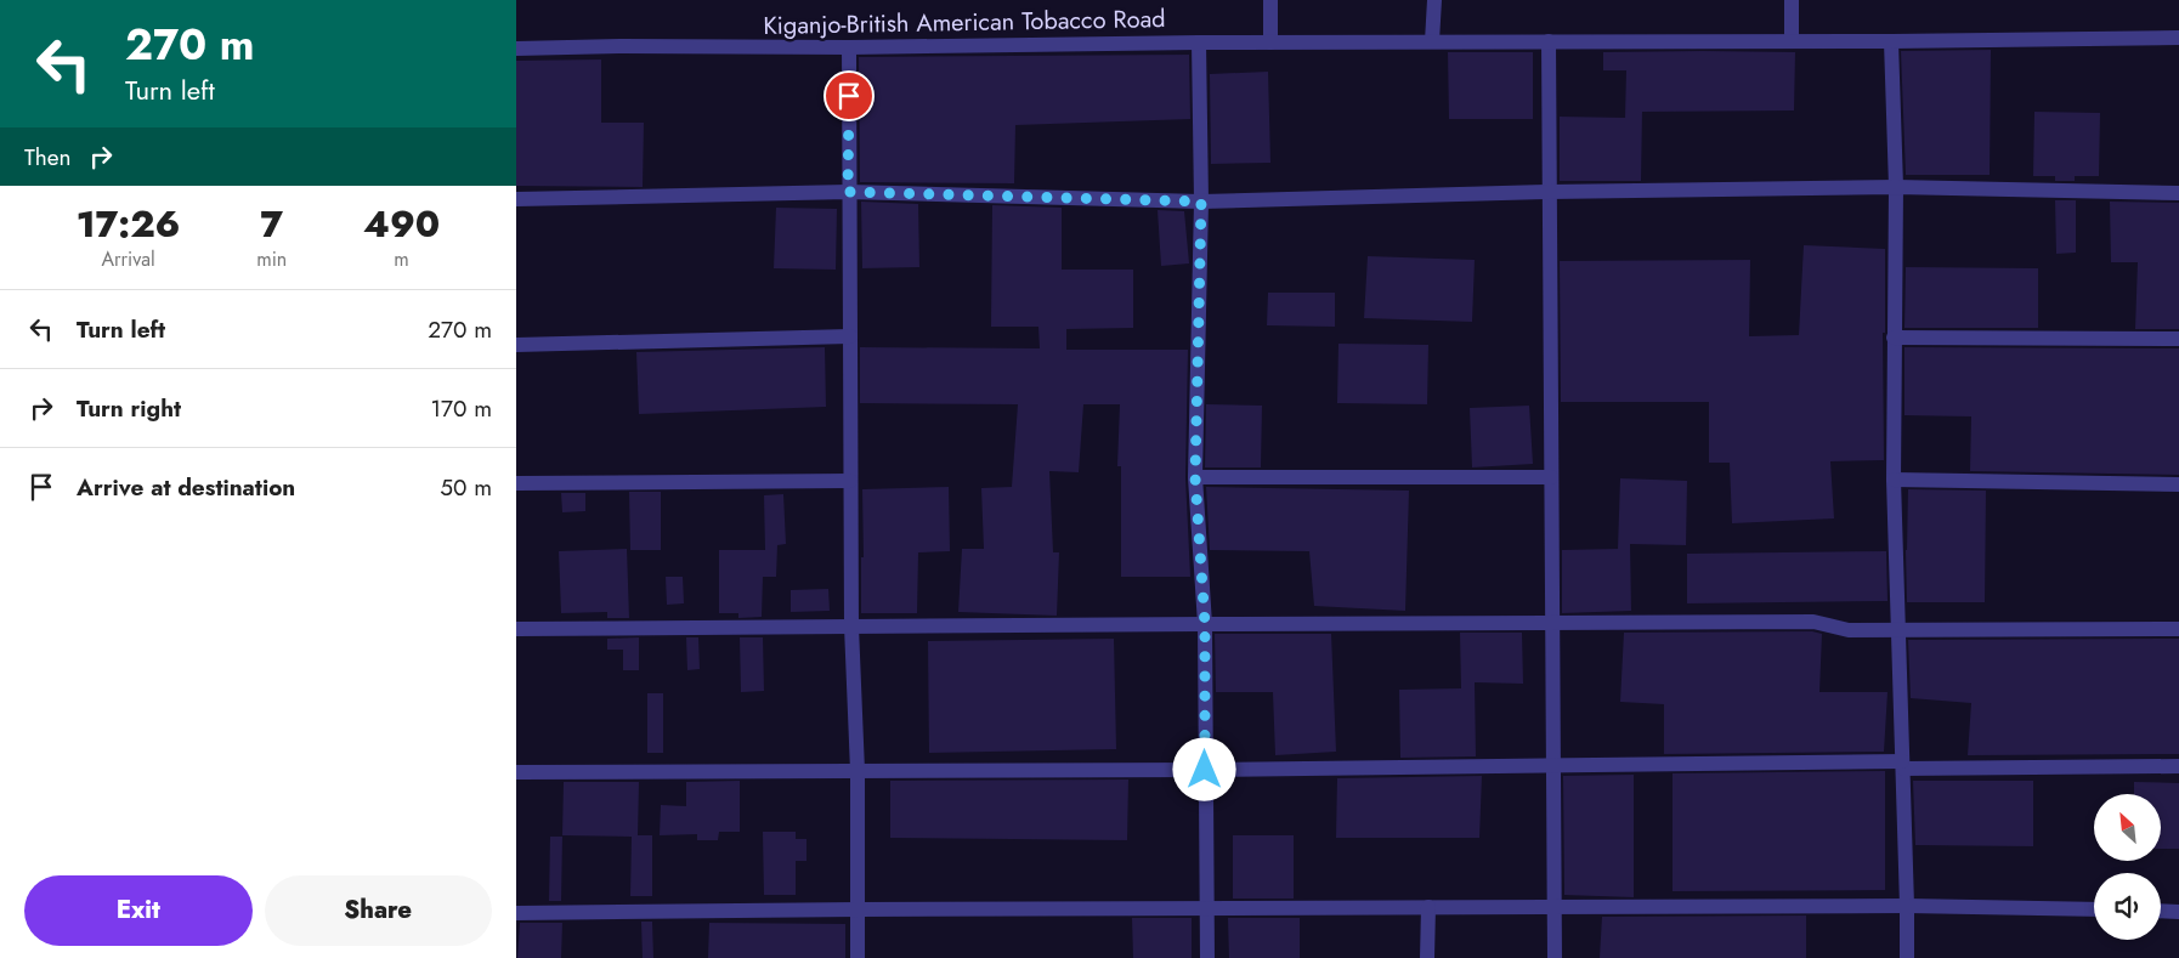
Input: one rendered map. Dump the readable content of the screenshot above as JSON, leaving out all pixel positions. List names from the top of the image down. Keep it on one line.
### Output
{"streets":{"street":["Kiganjo-British American Tobacco Road"]},"north":"top left","page":{"turn":["270 m","Turn left"],"then":"Then","eta":["17:26","Arrival","7","min","490","m"],"list":[{"name":"Turn left","value":"270 m"},{"name":"Turn right","value":"170 m"},{"name":"Arrive at destination","value":"50 m"}],"buttons":["Exit","Share"]}}
